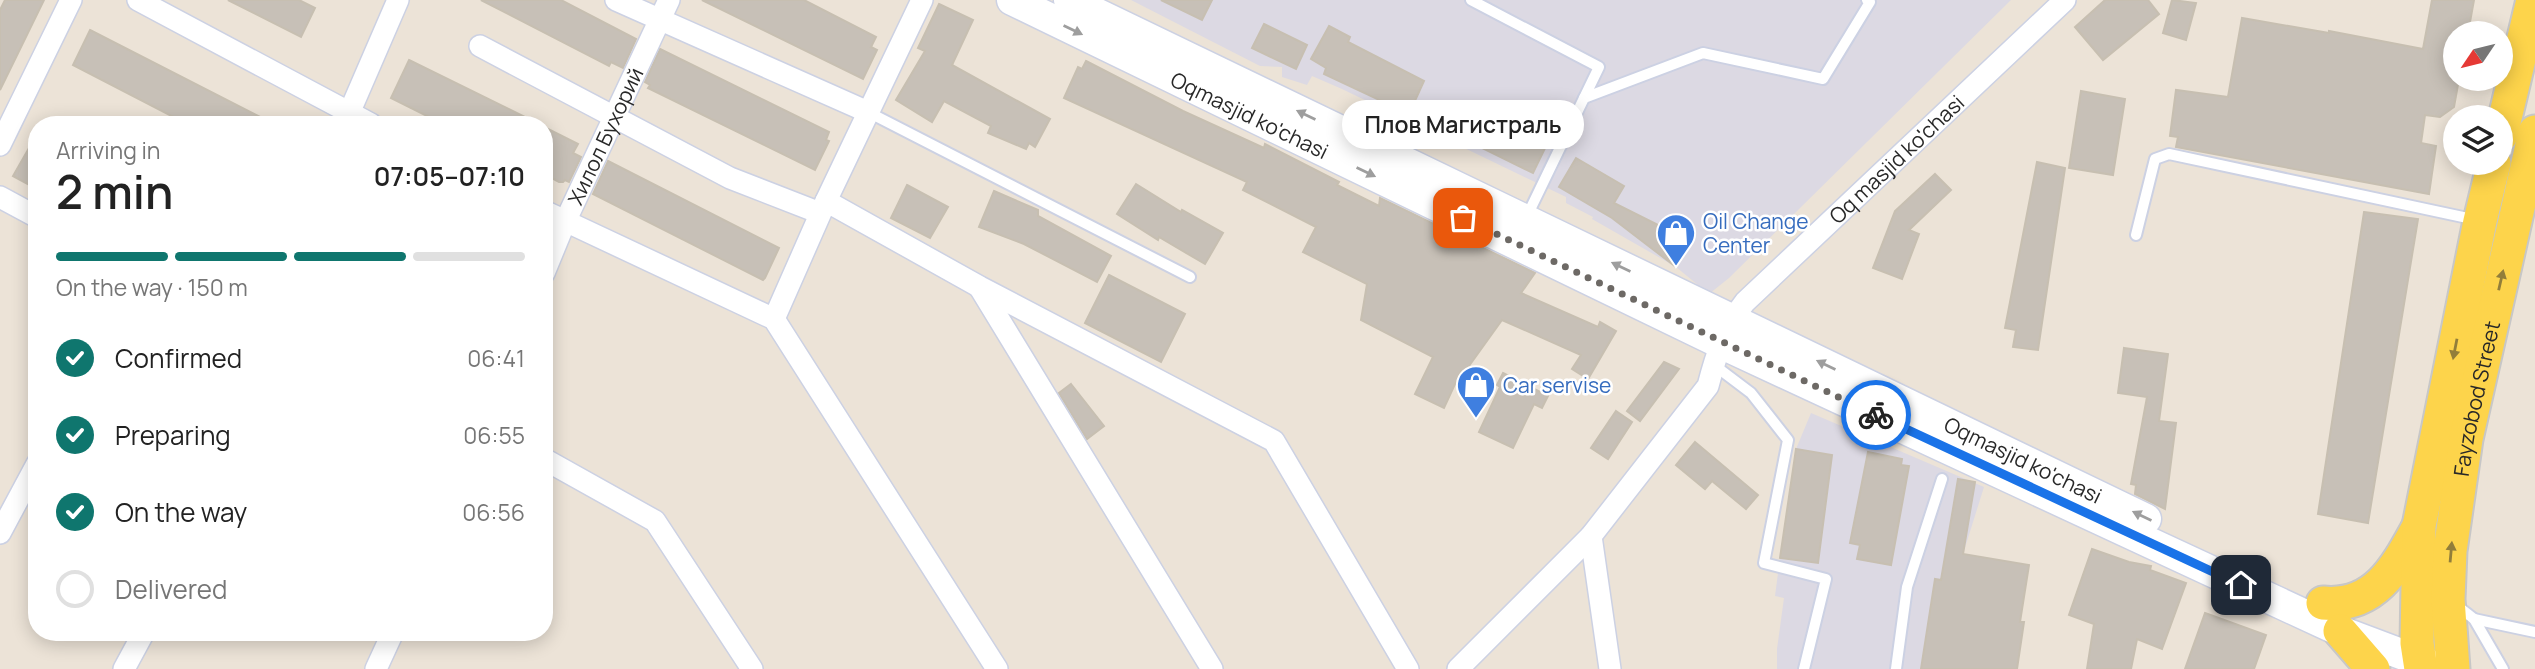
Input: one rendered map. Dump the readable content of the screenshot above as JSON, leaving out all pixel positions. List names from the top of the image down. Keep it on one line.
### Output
{"streets":{"main road":["Oqmasjid ko'chasi","Fayzobod Street"],"street":["Хилол Бухорий","Oq masjid ko'chasi"]},"crossings":[["Oqmasjid ko'chasi","Oq masjid ko'chasi"],["Oqmasjid ko'chasi","Fayzobod Street"]],"places":{"other":["Плов Магистраль"],"shop":["Oil Change Center","Car servise"]},"north":"bottom left","page":{"bubble":"Плов Магистраль","heading":["2 min","Arriving in","07:05–07:10"],"bar":"On the way · 150 m","list":[["Confirmed","06:41"],["Preparing","06:55"],["On the way","06:56"],"Delivered"]}}
